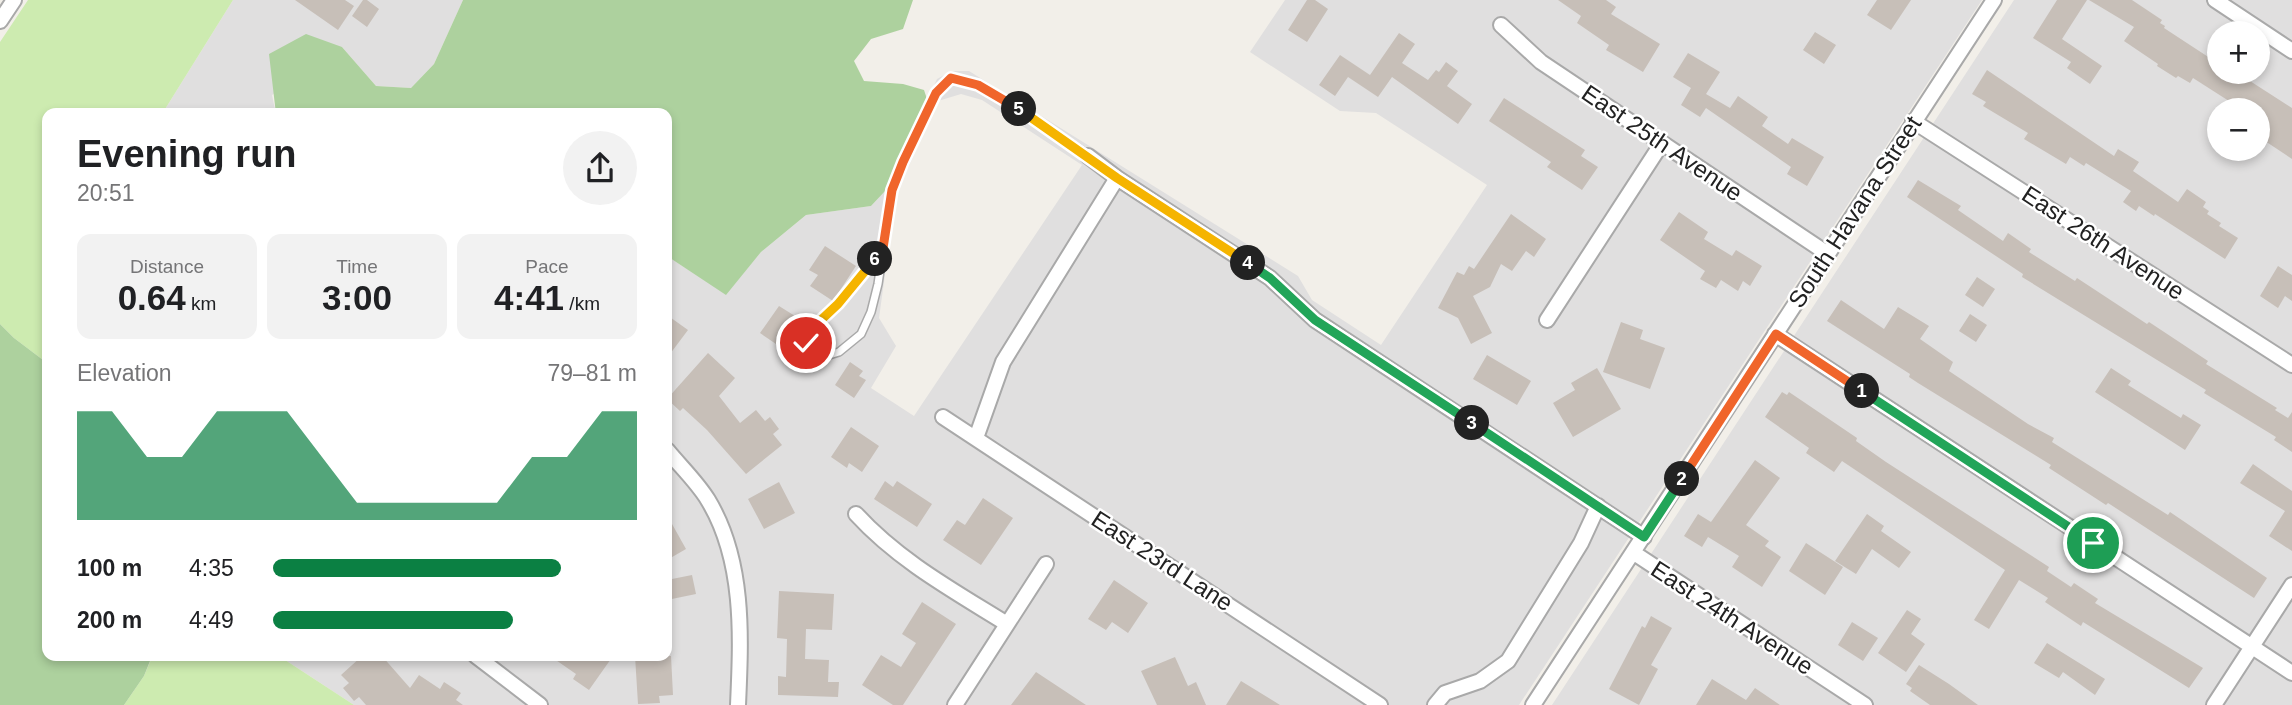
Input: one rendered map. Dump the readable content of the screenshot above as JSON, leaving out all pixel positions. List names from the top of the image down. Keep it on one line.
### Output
{"streets":{"street":["East 25th Avenue","South Havana Street","East 26th Avenue","East 23rd Lane","East 24th Avenue"]},"crossings":[["East 25th Avenue","South Havana Street"],["South Havana Street","East 26th Avenue"],["South Havana Street","East 24th Avenue"]],"page":{"map_buttons":["+","−"],"pins":["5","6","4","1","3","2"],"heading":["Evening run","20:51"],"stats":[["Distance","0.64 km"],["Time","3:00"],["Pace","4:41 /km"]],"chart":["Elevation","79–81 m"],"list":[{"name":"100 m","note":"4:35"},{"name":"200 m","note":"4:49"}]}}
